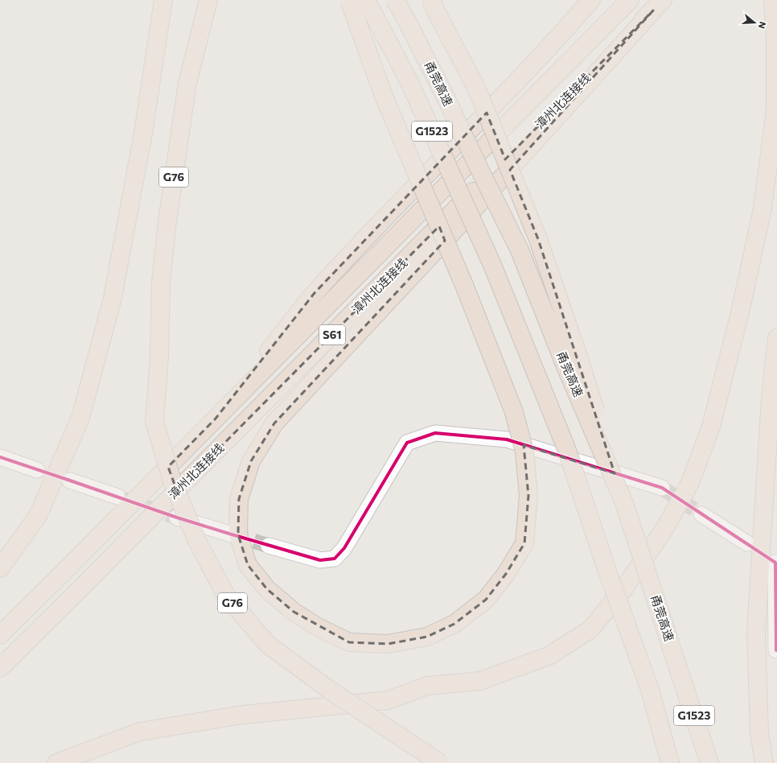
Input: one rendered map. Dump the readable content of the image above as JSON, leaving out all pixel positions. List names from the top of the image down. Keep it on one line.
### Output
{"streets":{"highway":["甬莞高速","漳州北连接线","G1523","G76","S61"]},"north":"right"}
